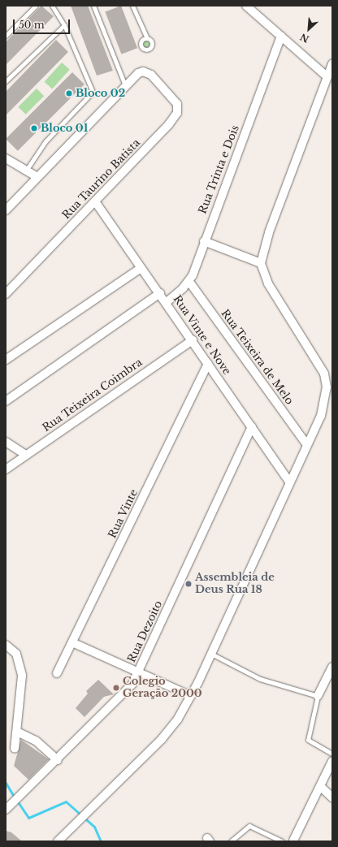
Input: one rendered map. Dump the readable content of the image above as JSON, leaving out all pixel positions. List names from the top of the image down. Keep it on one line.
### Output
{"streets":{"street":["Rua Trinta e Dois","Rua Taurino Batista","Rua Vinte e Nove","Rua Teixeira de Melo","Rua Teixeira Coimbra","Rua Vinte","Rua Dezoito"]},"crossings":[["Rua Trinta e Dois","Rua Vinte e Nove"],["Rua Trinta e Dois","Rua Teixeira de Melo"],["Rua Taurino Batista","Rua Vinte e Nove"],["Rua Vinte e Nove","Rua Teixeira Coimbra"],["Rua Vinte e Nove","Rua Vinte"],["Rua Vinte e Nove","Rua Dezoito"]],"places":["Bloco 02","Bloco 01","Assembleia de Deus Rua 18","Colegio Geração 2000"],"scale_bar":"50 m","north":"bottom left"}
